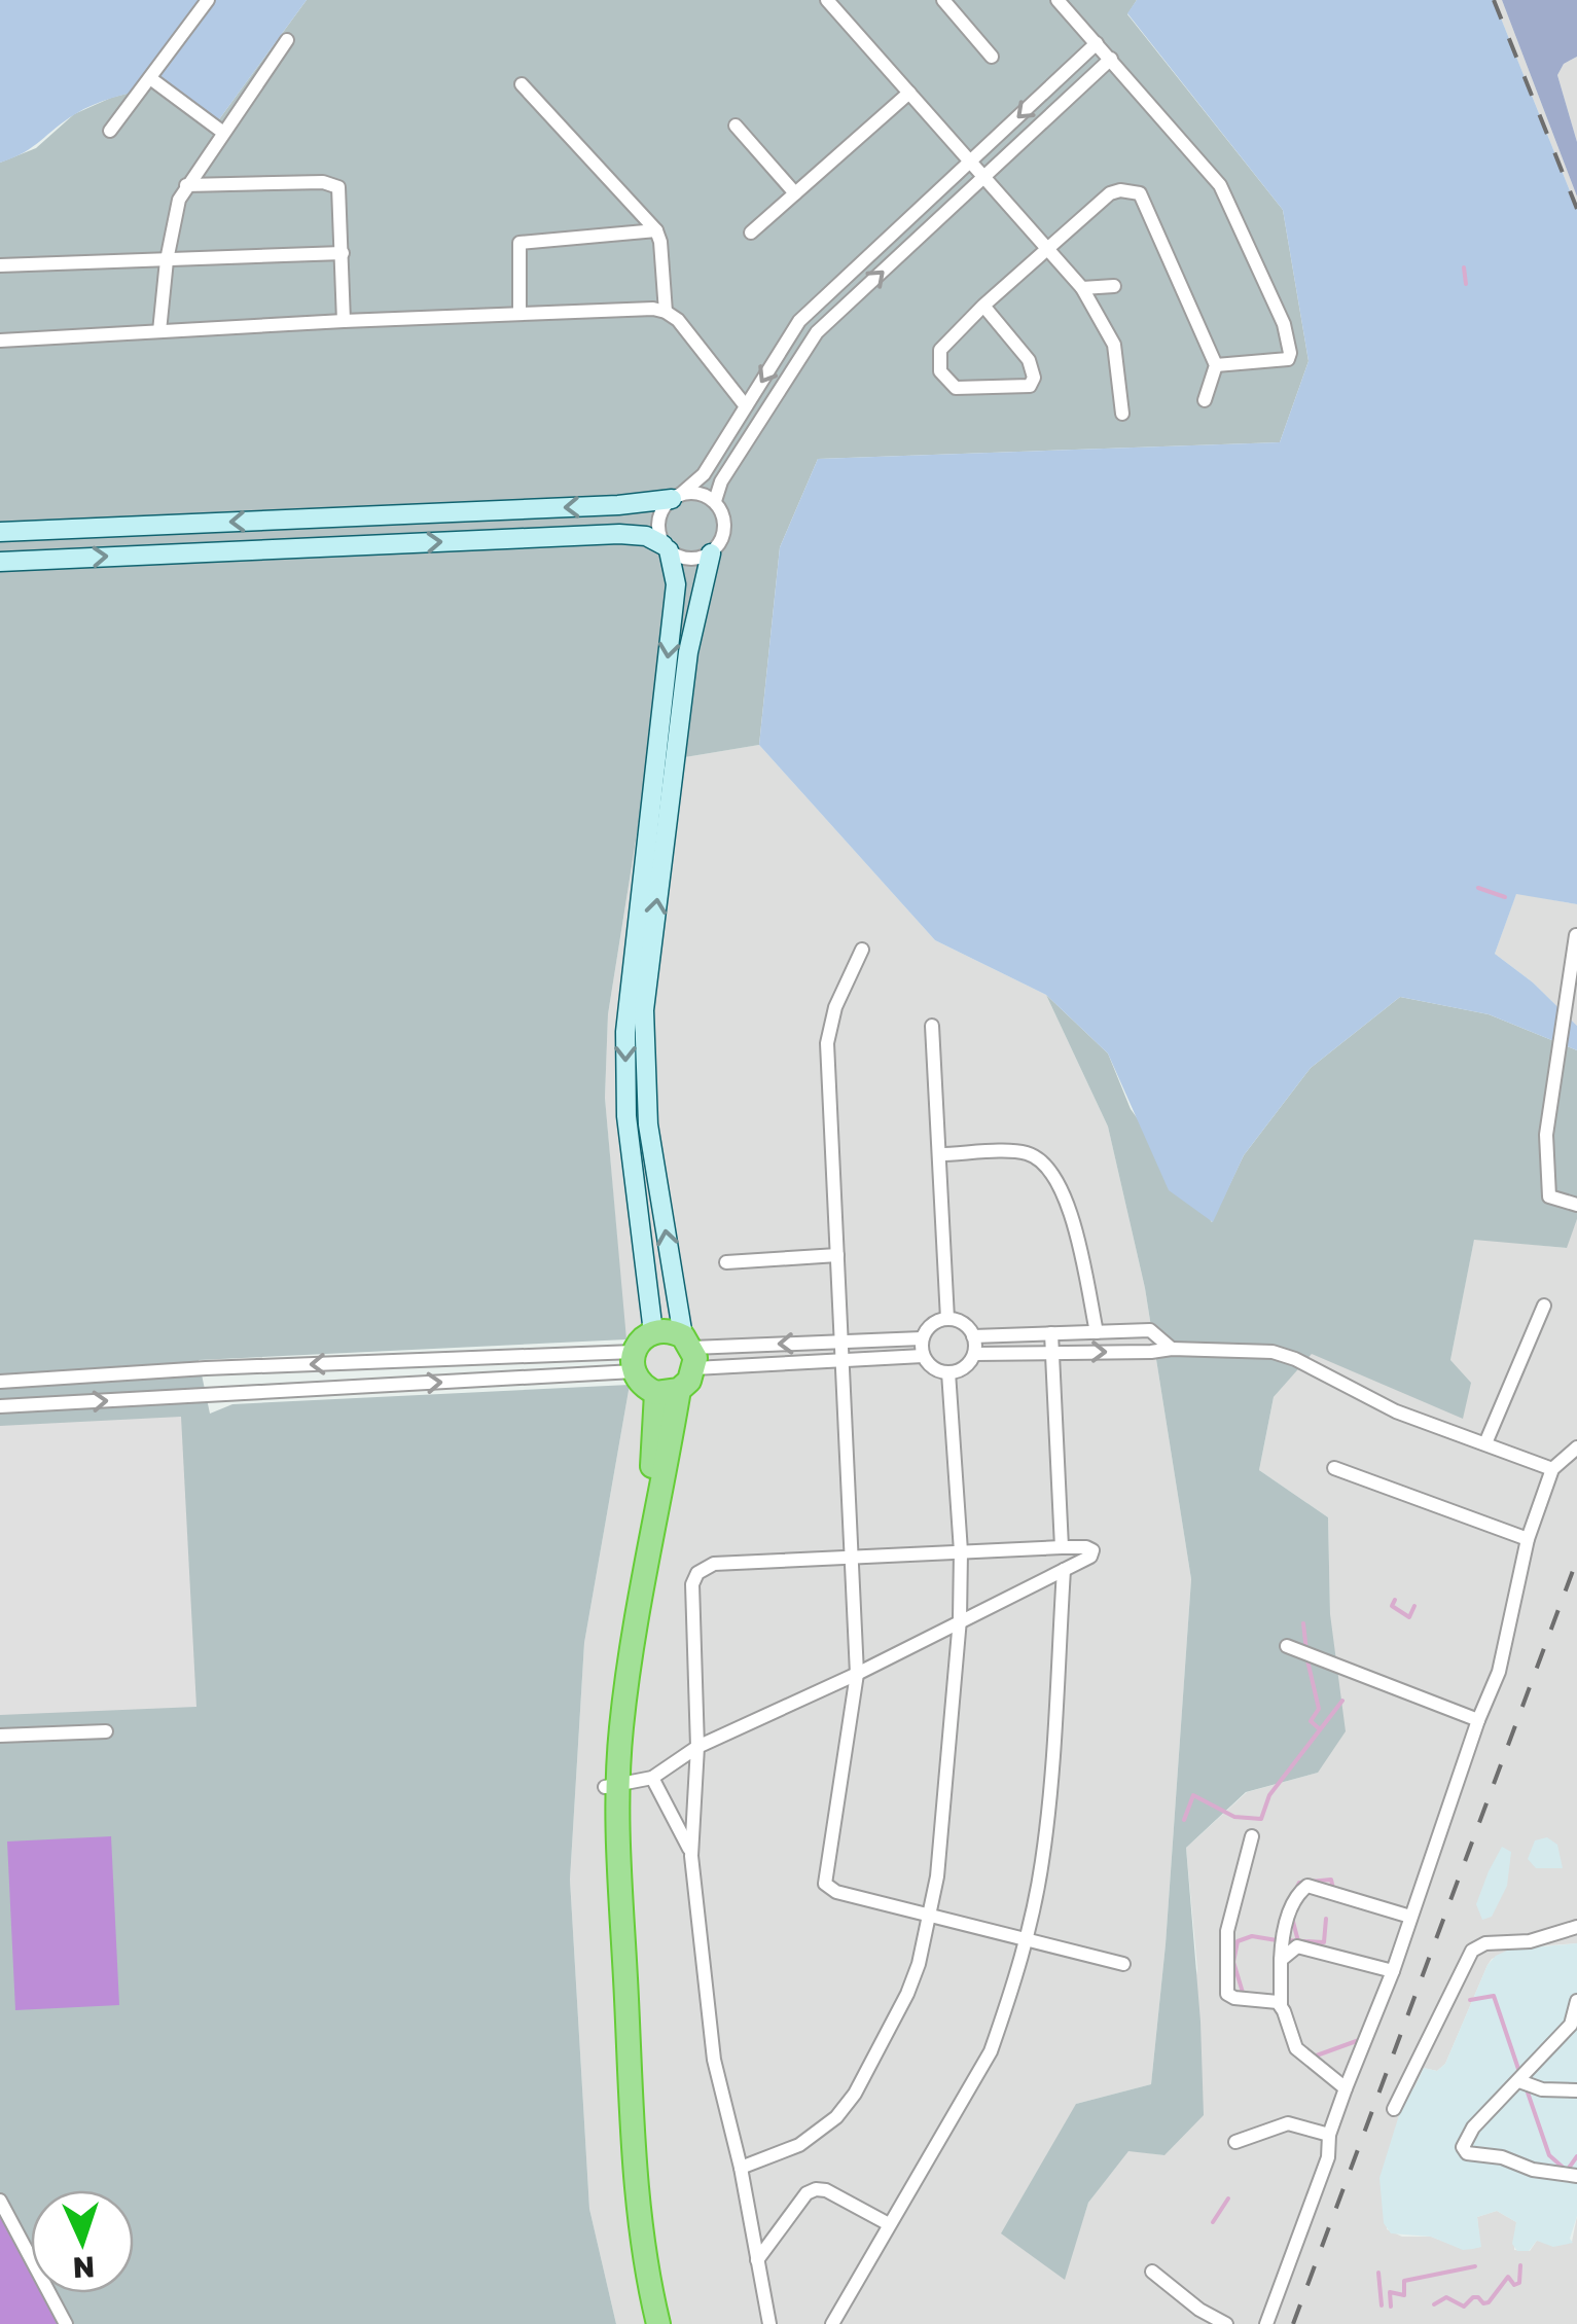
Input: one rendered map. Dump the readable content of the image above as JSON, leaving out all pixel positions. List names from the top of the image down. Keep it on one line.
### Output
{"north":"bottom"}
